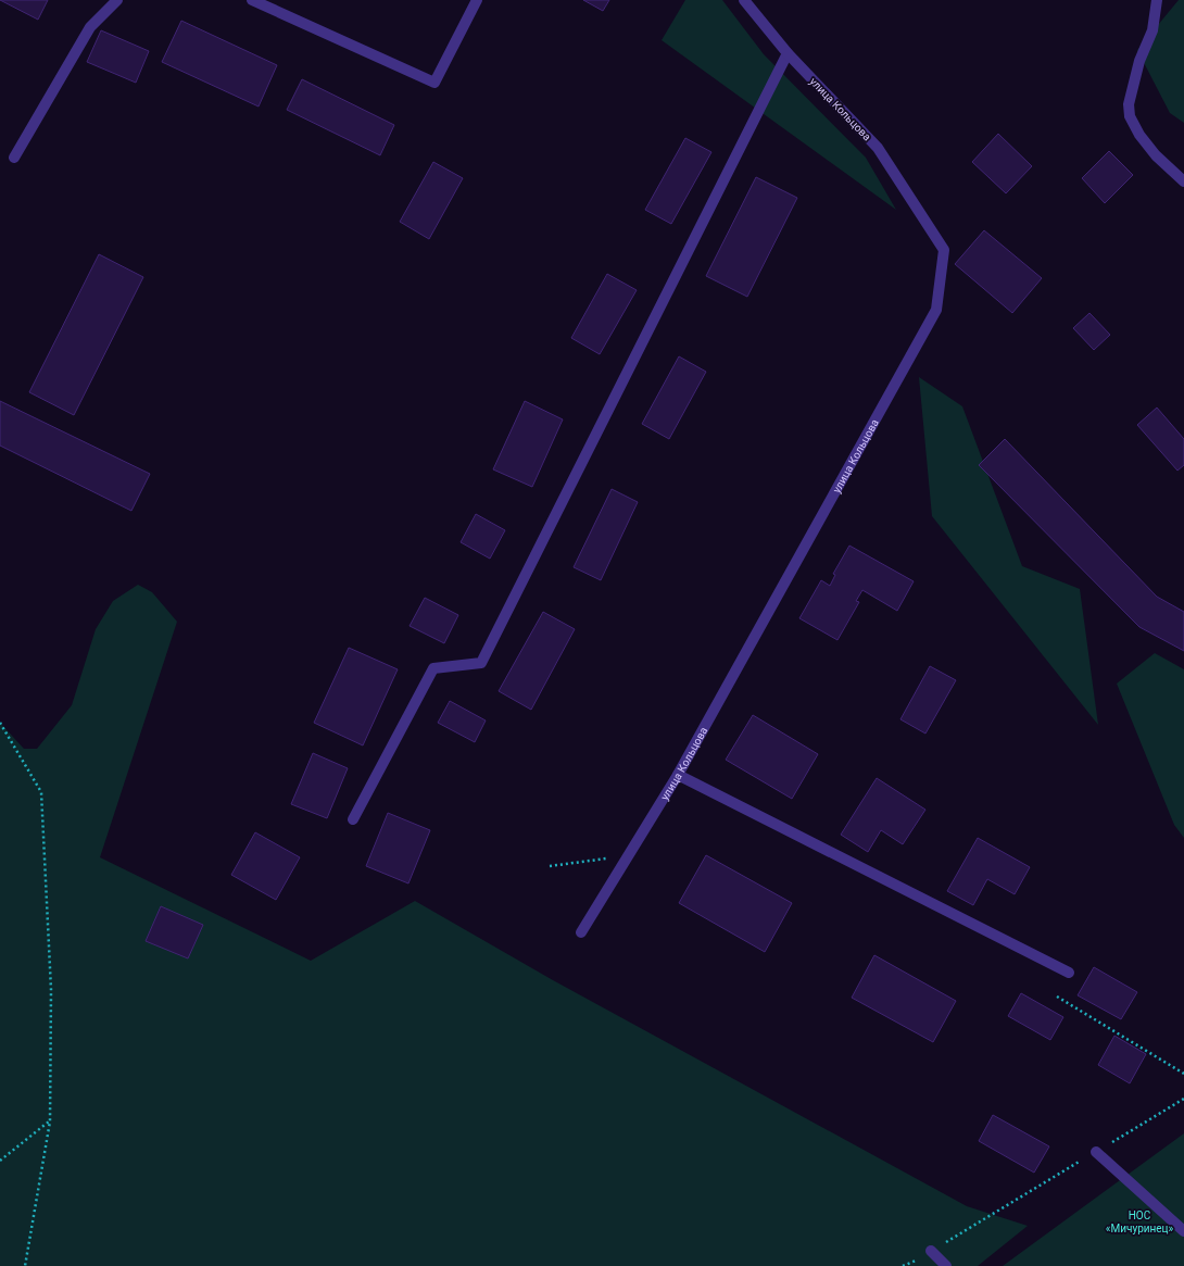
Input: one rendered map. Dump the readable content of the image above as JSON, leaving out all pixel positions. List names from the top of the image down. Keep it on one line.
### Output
{"streets":{"street":["улица Кольцова"]},"parks":["НОС «Мичуринец»"]}
